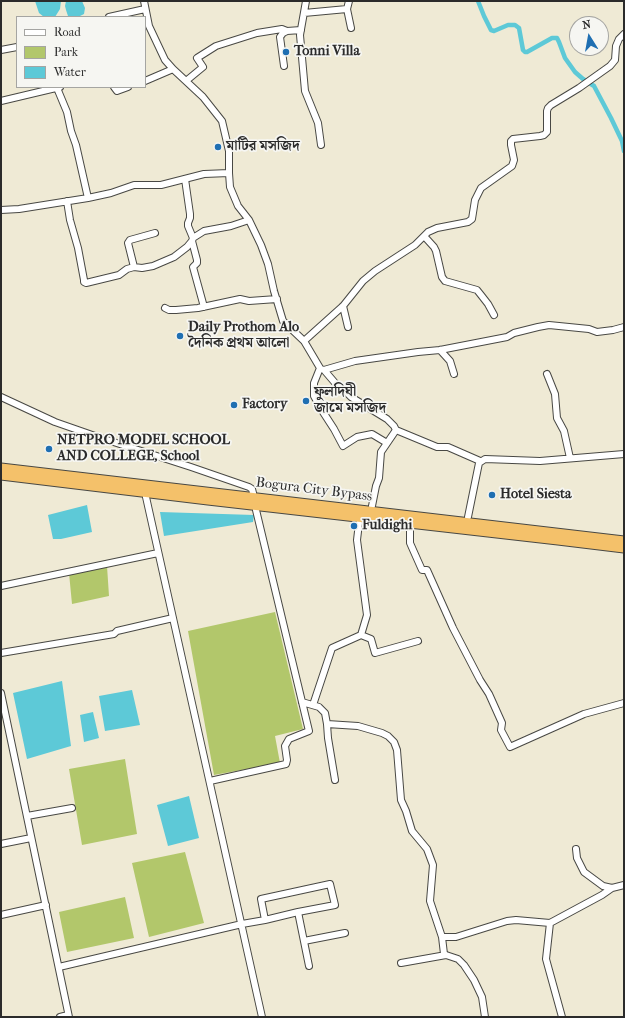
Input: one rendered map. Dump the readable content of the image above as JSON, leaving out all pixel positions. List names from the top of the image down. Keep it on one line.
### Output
{"streets":{"highway":["Bogura City Bypass"]},"places":["Tonni Villa","মাটির মসজিদ","Daily Prothom Alo দৈনিক প্রথম আলো","ফুলদিঘী জামে মসজিদ","Factory","NETPRO MODEL SCHOOL AND COLLEGE, School","Hotel Siesta","Fuldighi"],"legend":["Road","Park","Water"],"north":"top"}
